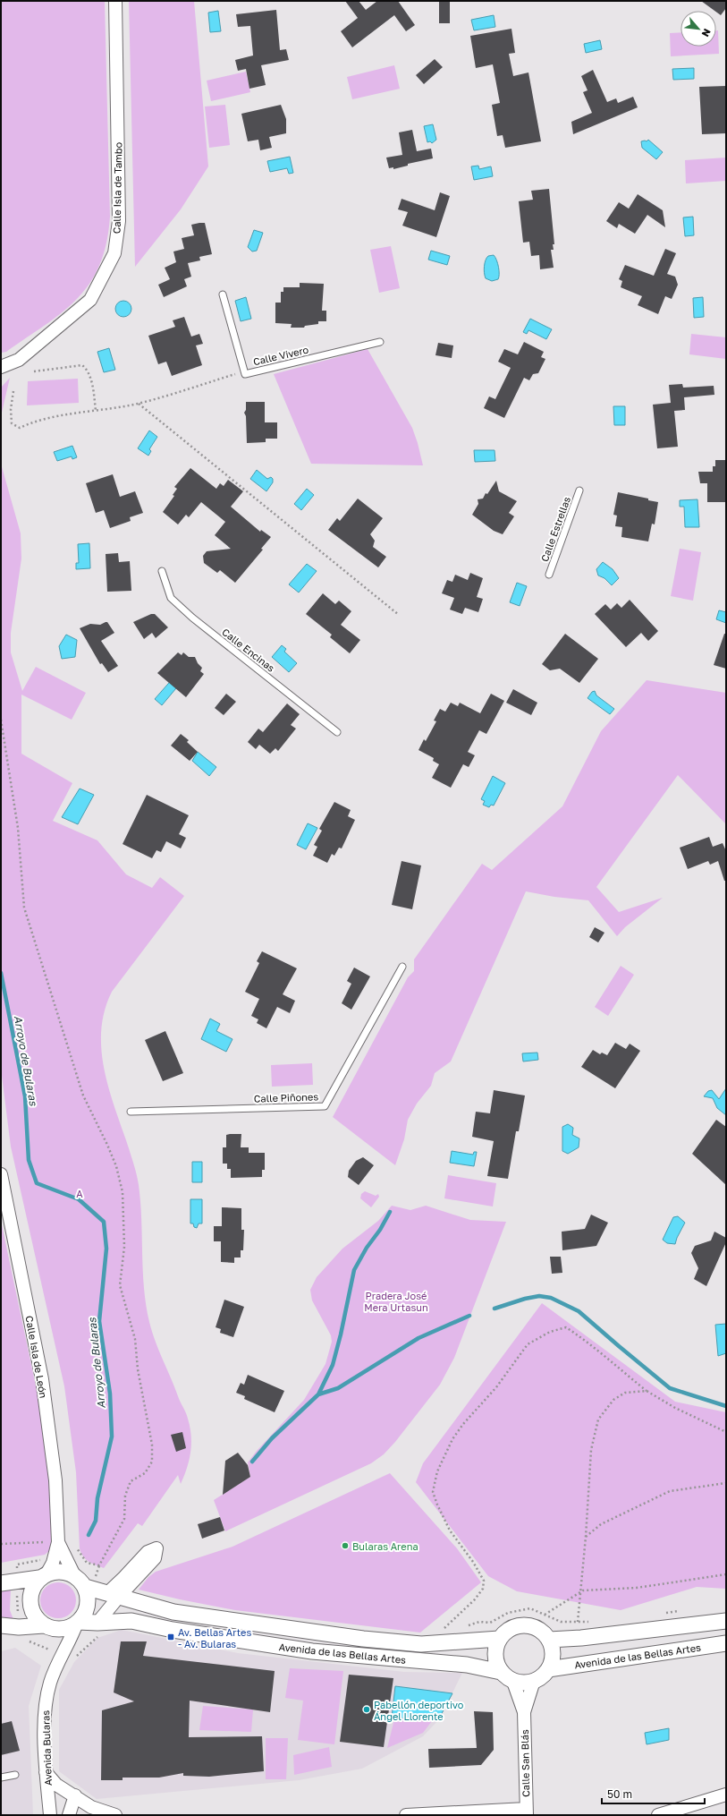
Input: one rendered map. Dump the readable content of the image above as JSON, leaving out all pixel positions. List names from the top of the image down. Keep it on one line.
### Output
{"streets":{"street":["Calle Isla de Tambo","Calle Isla de León","Avenida de las Bellas Artes","Avenida Bularas","Calle San Blás"],"lane":["Calle Vivero","Calle Estrellas","Calle Encinas","Calle Piñones"]},"crossings":[["Calle Isla de León","Avenida de las Bellas Artes"],["Calle Isla de León","Avenida Bularas"],["Avenida de las Bellas Artes","Avenida Bularas"],["Avenida de las Bellas Artes","Calle San Blás"]],"water":["Arroyo de Bularas"],"parks":["A","Pradera José Mera Urtasun"],"places":{"other":["Bularas Arena","Pabellón deportivo Ángel Llorente"],"transit":["Av. Bellas Artes - Av. Bularas"]},"scale_bar":"50 m","north":"bottom right"}
